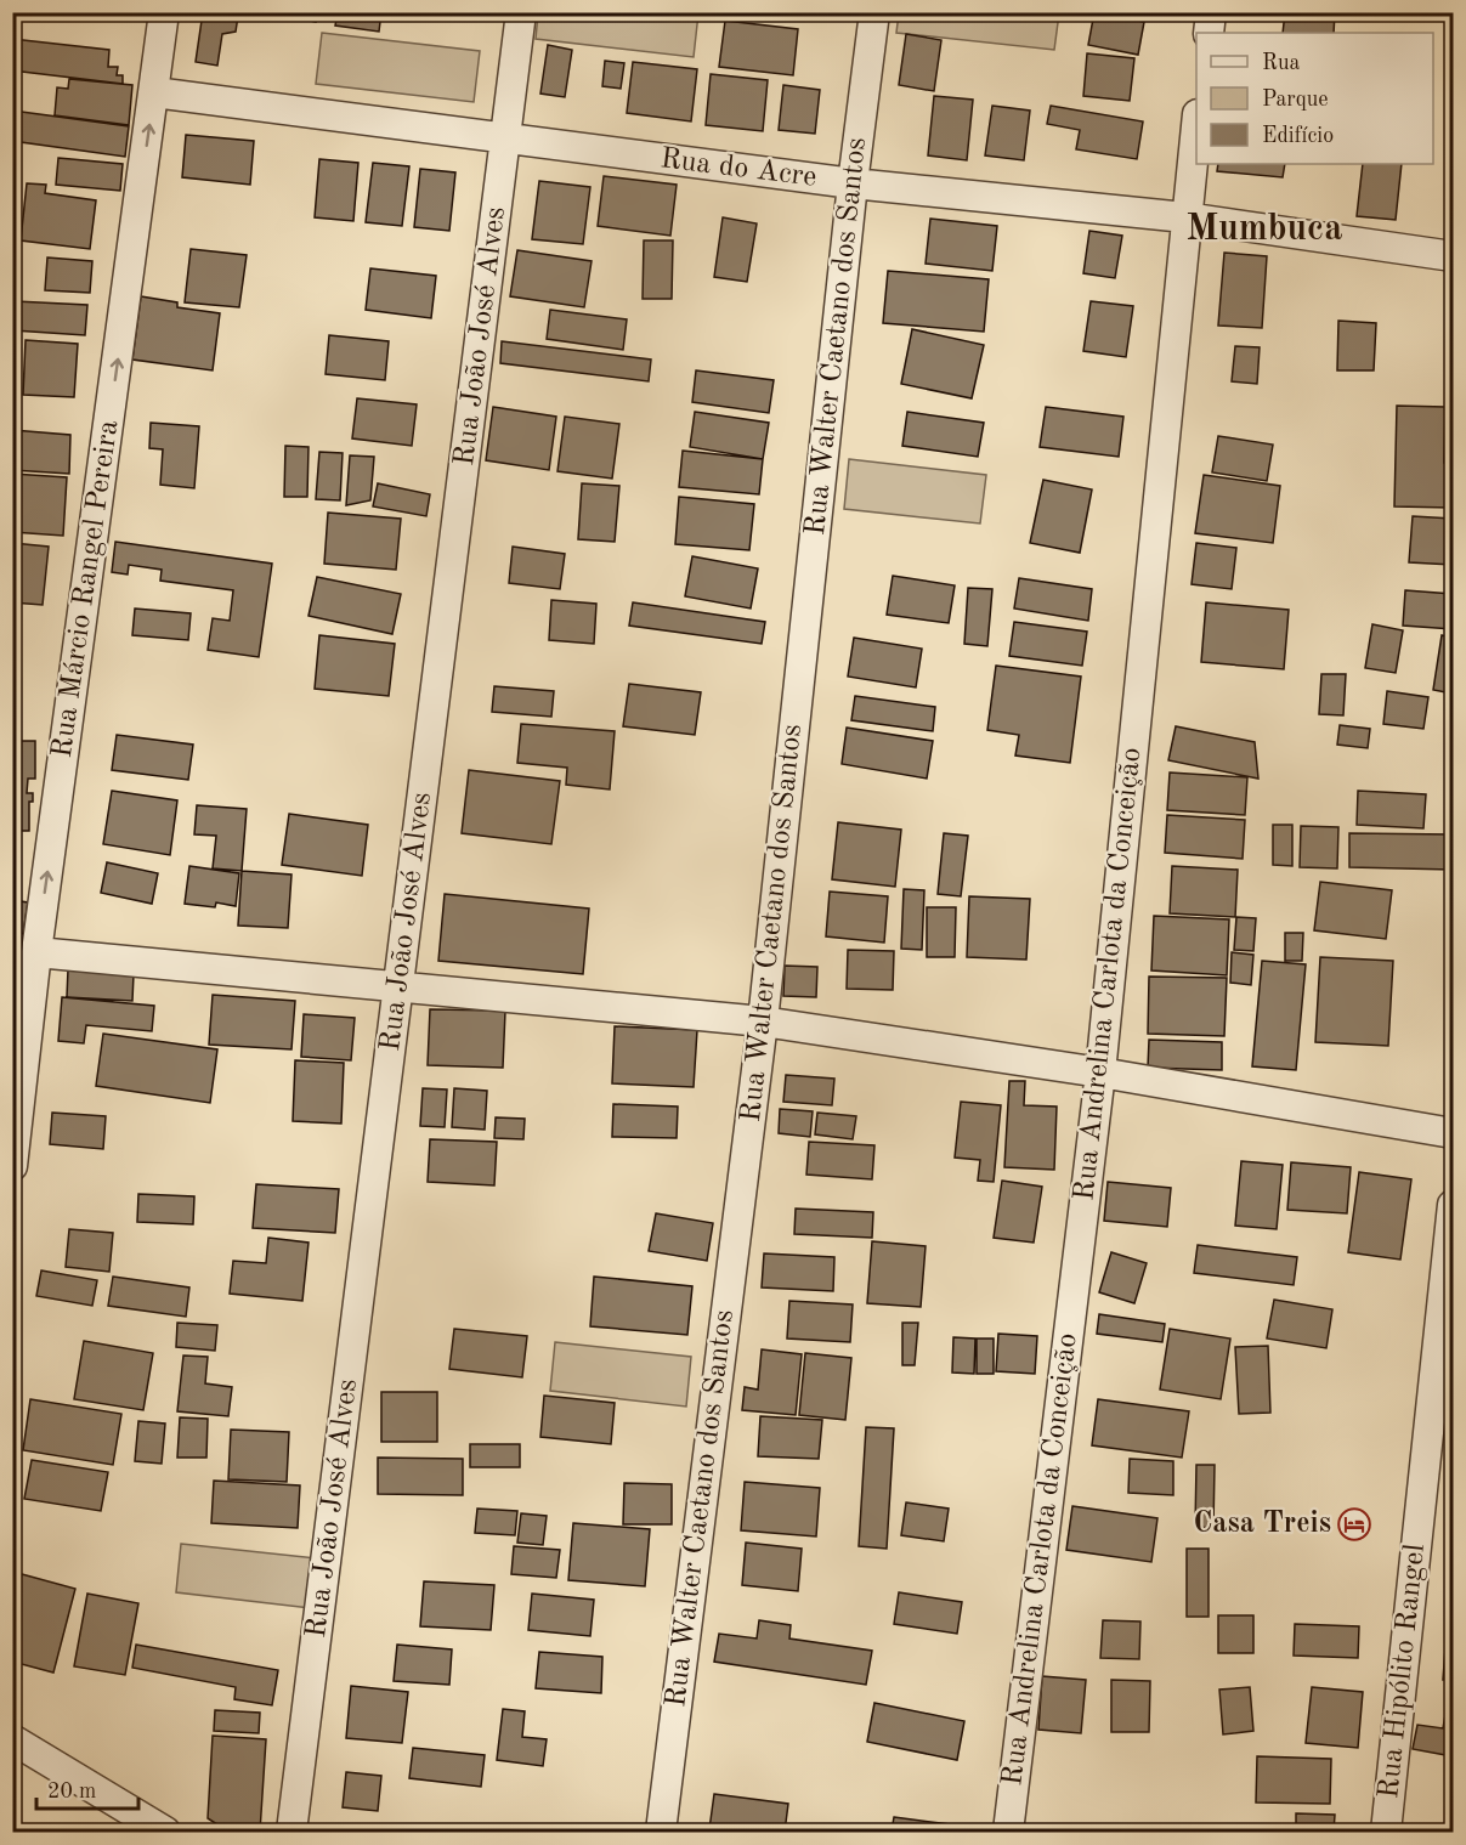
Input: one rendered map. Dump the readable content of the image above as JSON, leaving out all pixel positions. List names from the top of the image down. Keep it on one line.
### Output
{"streets":{"street":["Rua do Acre","Rua João José Alves","Rua Walter Caetano dos Santos","Rua Márcio Rangel Pereira","Rua Andrelina Carlota da Conceição","Rua Hipólito Rangel"]},"crossings":[["Rua do Acre","Rua João José Alves"],["Rua do Acre","Rua Walter Caetano dos Santos"],["Rua do Acre","Rua Márcio Rangel Pereira"],["Rua do Acre","Rua Andrelina Carlota da Conceição"]],"one_way":["Rua Márcio Rangel Pereira"],"districts":["Mumbuca"],"places":{"hotel":["Casa Treis"]},"legend":["Rua","Parque","Edifício"],"scale_bar":"20 m"}
